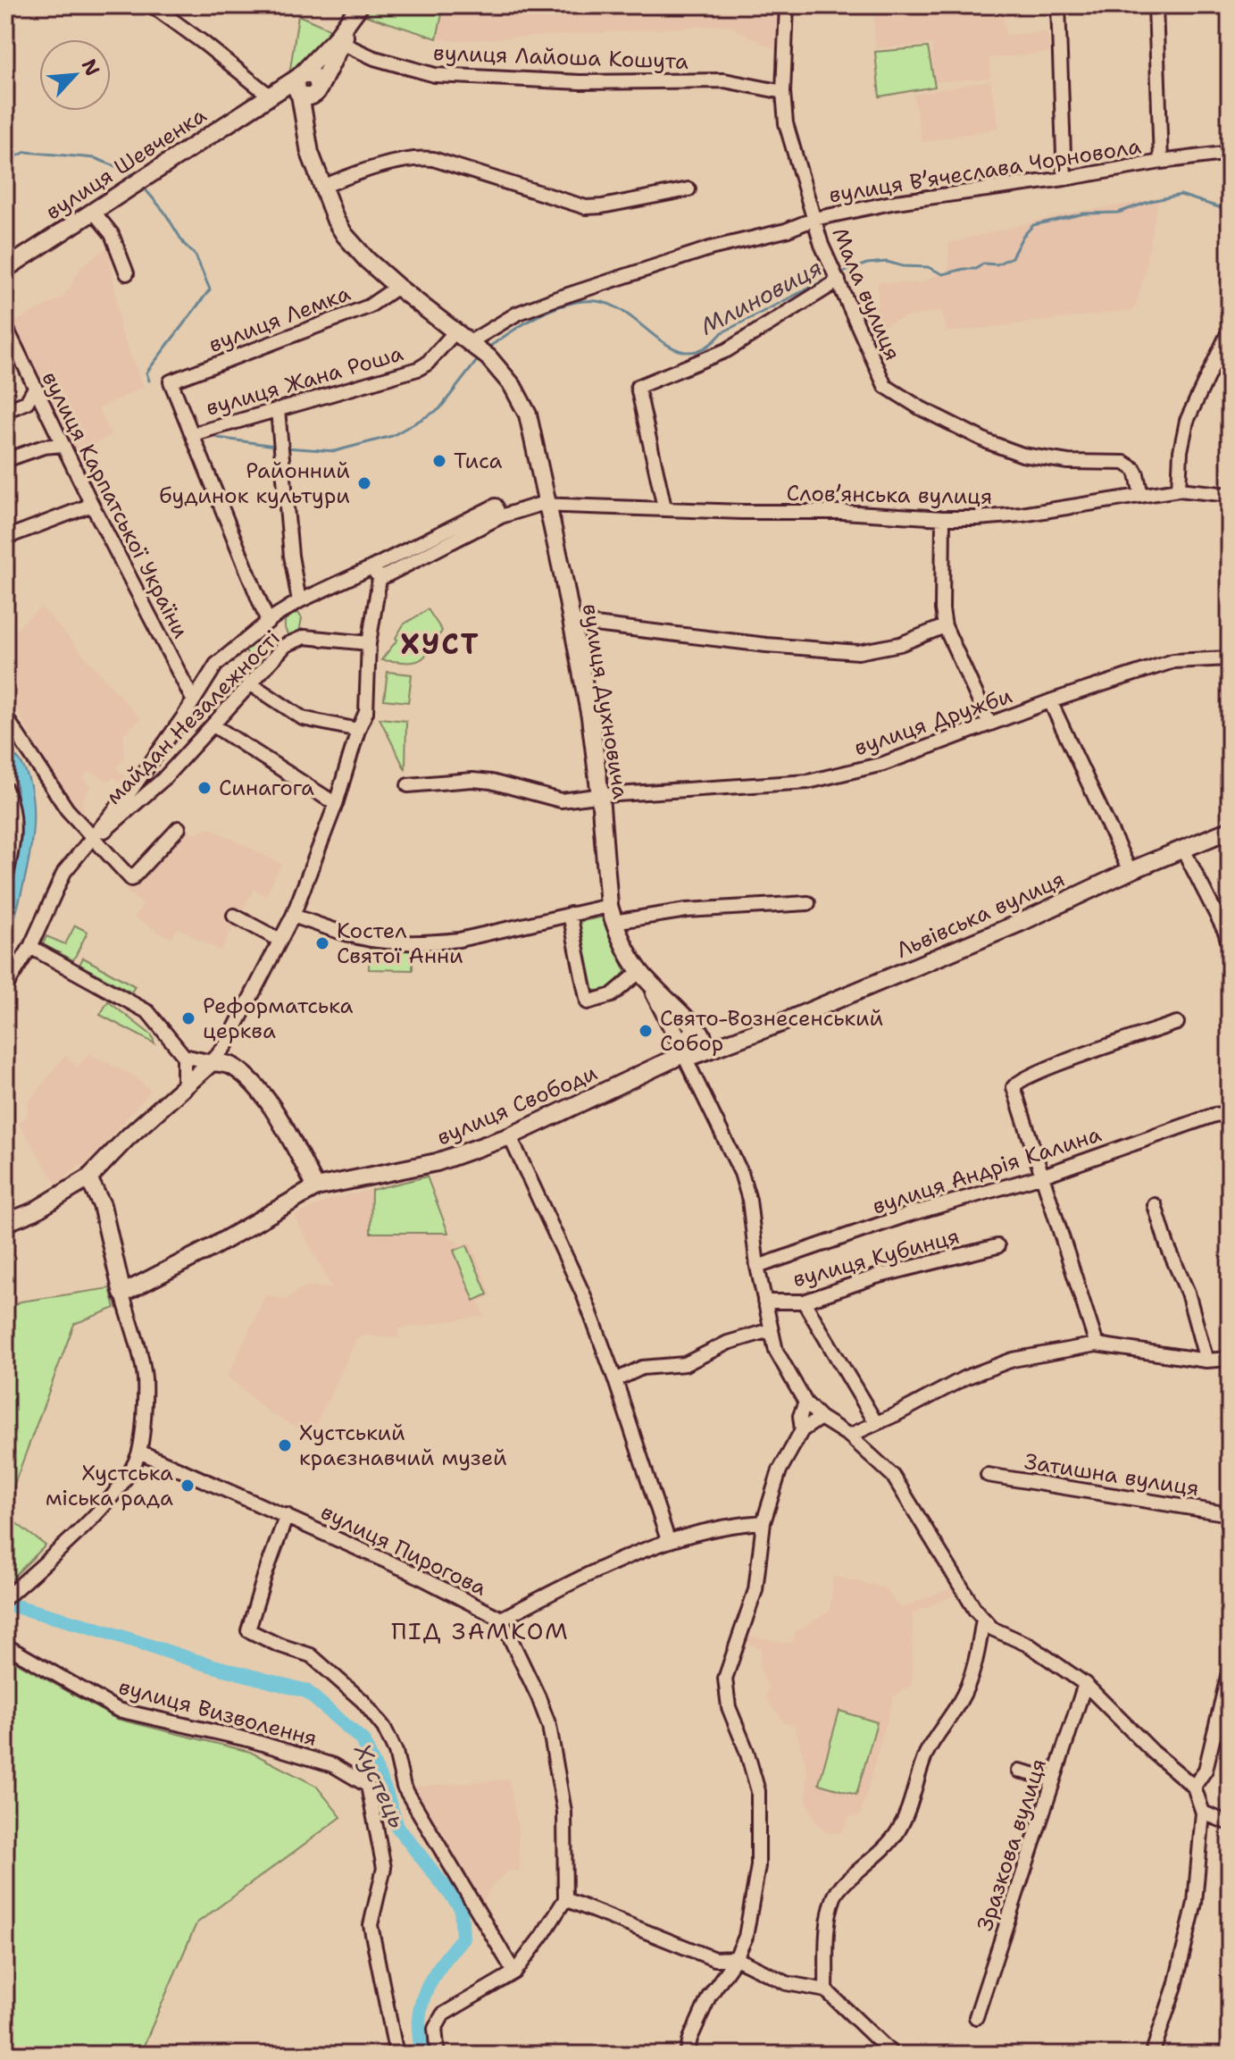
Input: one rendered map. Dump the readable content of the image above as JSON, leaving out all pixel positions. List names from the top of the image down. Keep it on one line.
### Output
{"streets":{"main road":["вулиця Шевченка","вулиця Духновича","Львівська вулиця","вулиця Свободи"],"street":["вулиця Лайоша Кошута","вулиця Вʼячеслава Чорновола","Мала вулиця","вулиця Лемка","вулиця Жана Роша","Словʼянська вулиця","вулиця Карпатської України","майдан Незалежності","вулиця Дружби","вулиця Андрія Калина","вулиця Кубинця","Затишна вулиця","вулиця Пирогова","вулиця Визволення","Зразкова вулиця"]},"crossings":[["вулиця Лайоша Кошута","Мала вулиця"],["вулиця Вʼячеслава Чорновола","Мала вулиця"],["вулиця Вʼячеслава Чорновола","вулиця Духновича"],["Мала вулиця","Словʼянська вулиця"],["вулиця Лемка","вулиця Жана Роша"],["вулиця Лемка","вулиця Духновича"],["вулиця Жана Роша","вулиця Духновича"],["Словʼянська вулиця","вулиця Духновича"],["Словʼянська вулиця","майдан Незалежності"],["вулиця Карпатської України","майдан Незалежності"],["вулиця Духновича","вулиця Дружби"],["Львівська вулиця","вулиця Свободи"]],"districts":["ХУСТ","ПІД ЗАМКОМ"],"water":["Млиновиця","Хустець"],"places":["Тиса","Районний будинок культури","Синагога","Костел Святої Анни","Реформатська церква","Свято-Вознесенський Собор","Хустський краєзнавчий музей","Хустська міська рада"],"north":"top right"}
